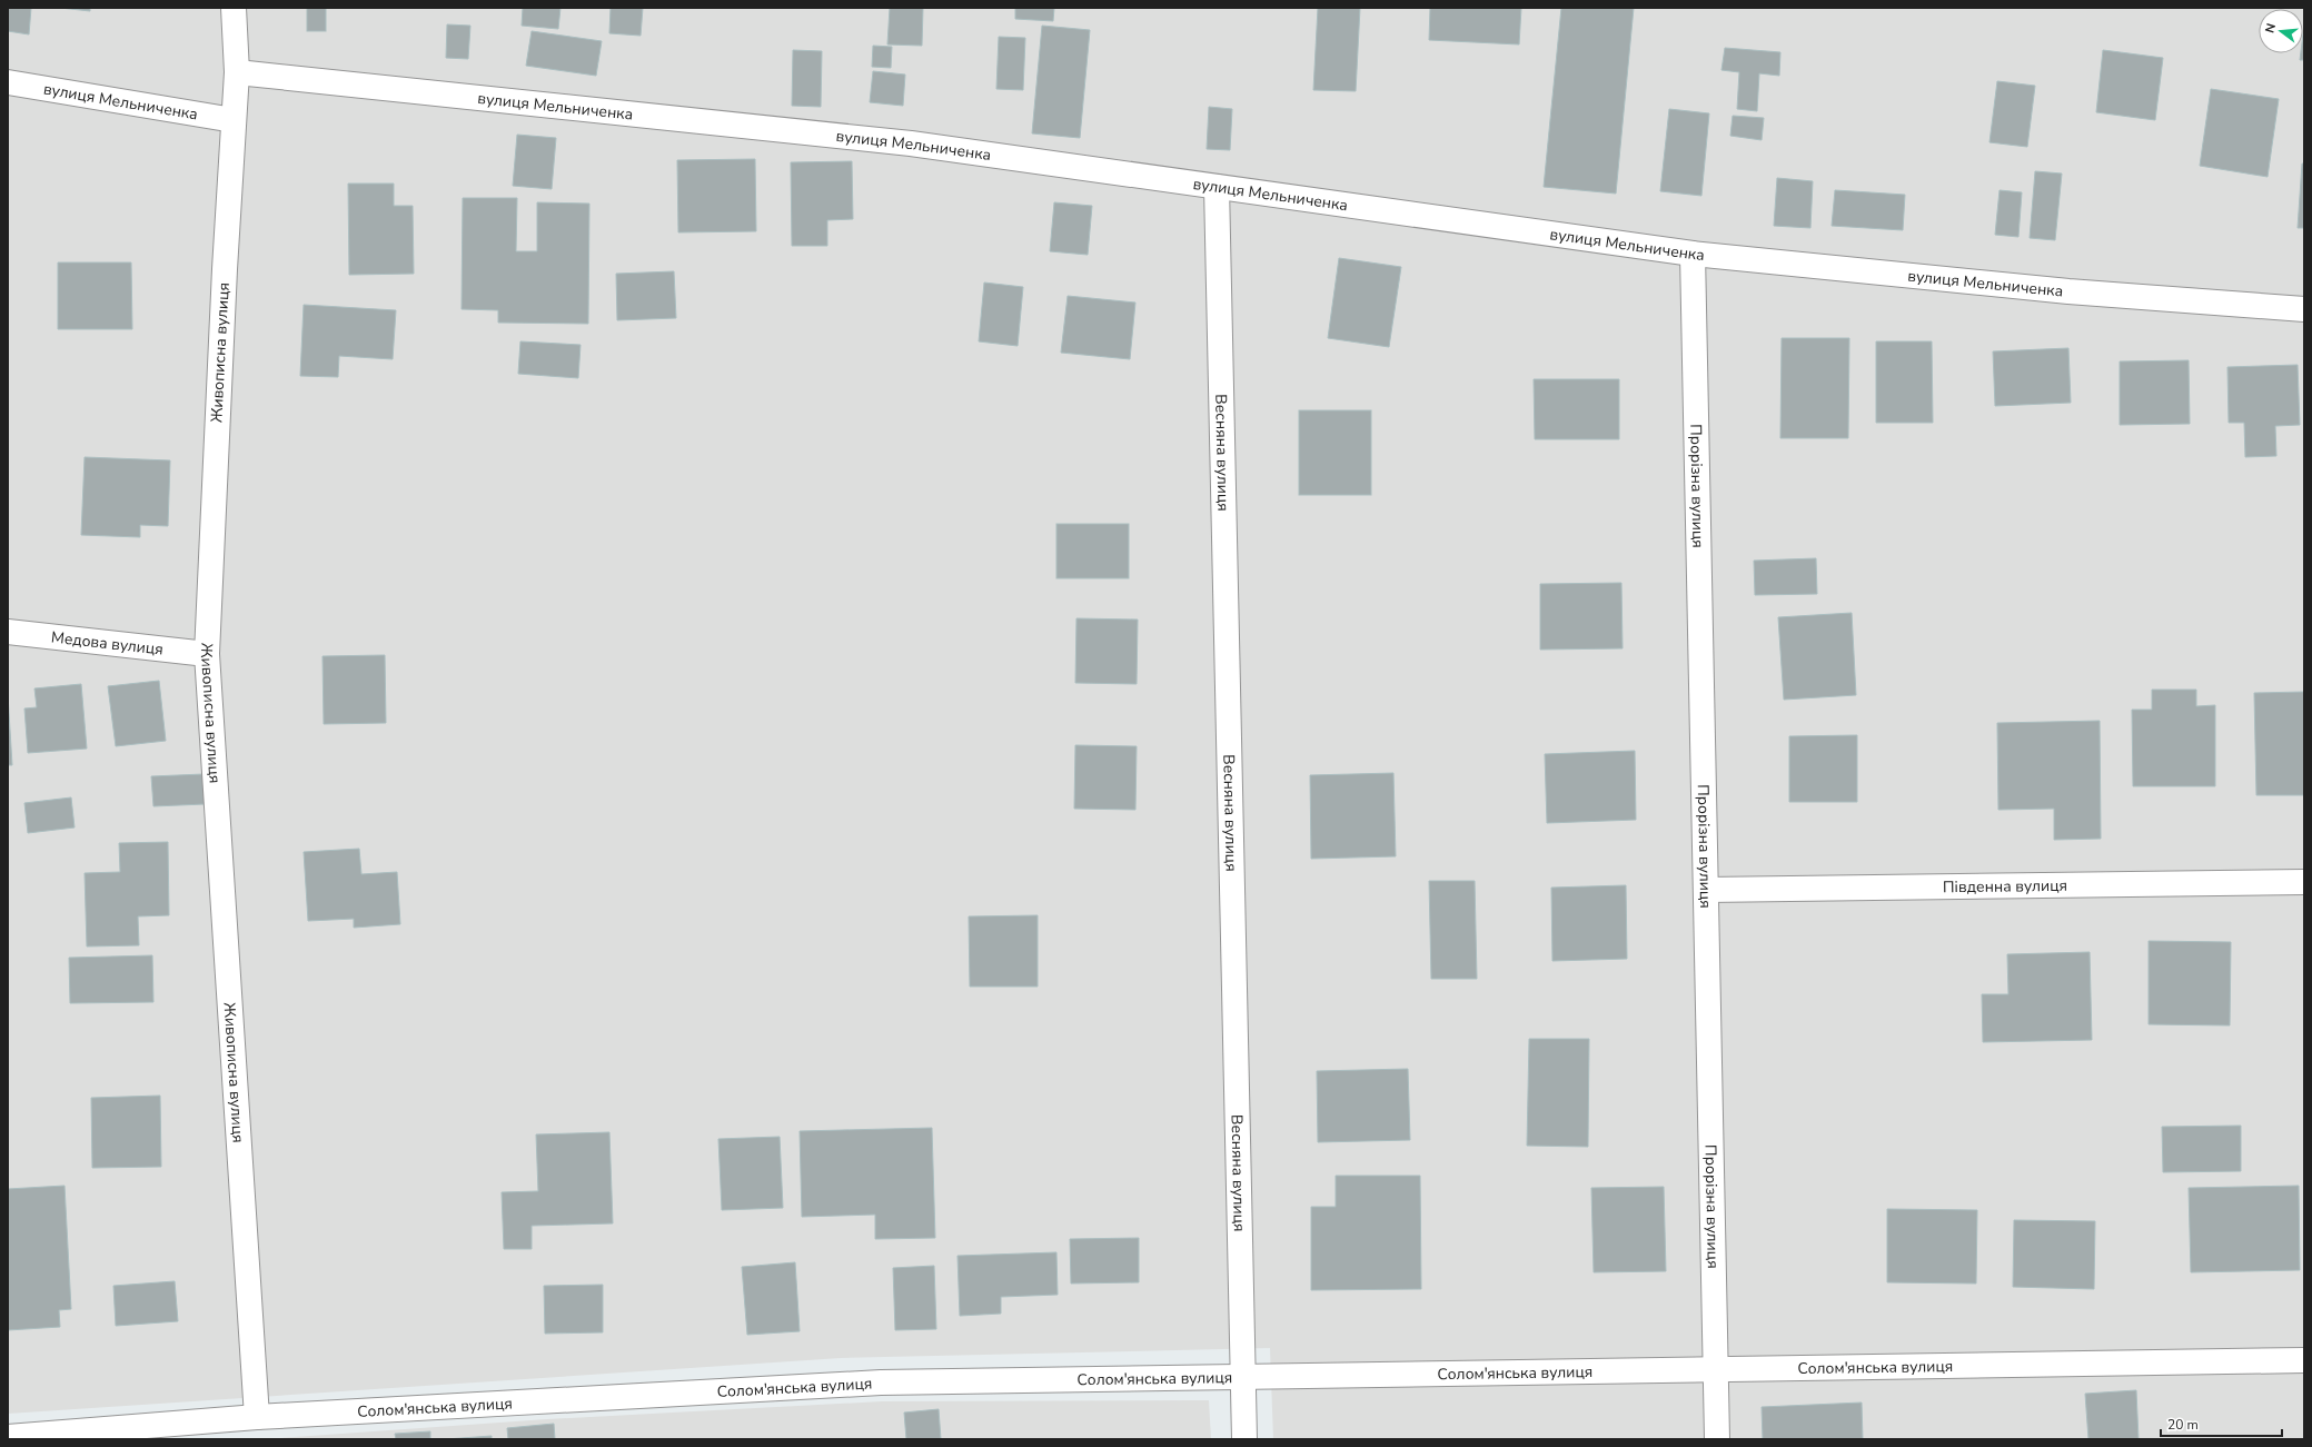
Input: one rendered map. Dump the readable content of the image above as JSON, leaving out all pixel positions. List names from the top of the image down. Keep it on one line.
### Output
{"streets":{"street":["вулиця Мельниченка","Живописна вулиця","Весняна вулиця","Прорізна вулиця","Медова вулиця","Південна вулиця","Солом'янська вулиця"]},"crossings":[["вулиця Мельниченка","Живописна вулиця"],["вулиця Мельниченка","Весняна вулиця"],["вулиця Мельниченка","Прорізна вулиця"],["Живописна вулиця","Медова вулиця"],["Живописна вулиця","Солом'янська вулиця"],["Весняна вулиця","Солом'янська вулиця"],["Прорізна вулиця","Південна вулиця"],["Прорізна вулиця","Солом'янська вулиця"]],"scale_bar":"20 m","north":"left"}
